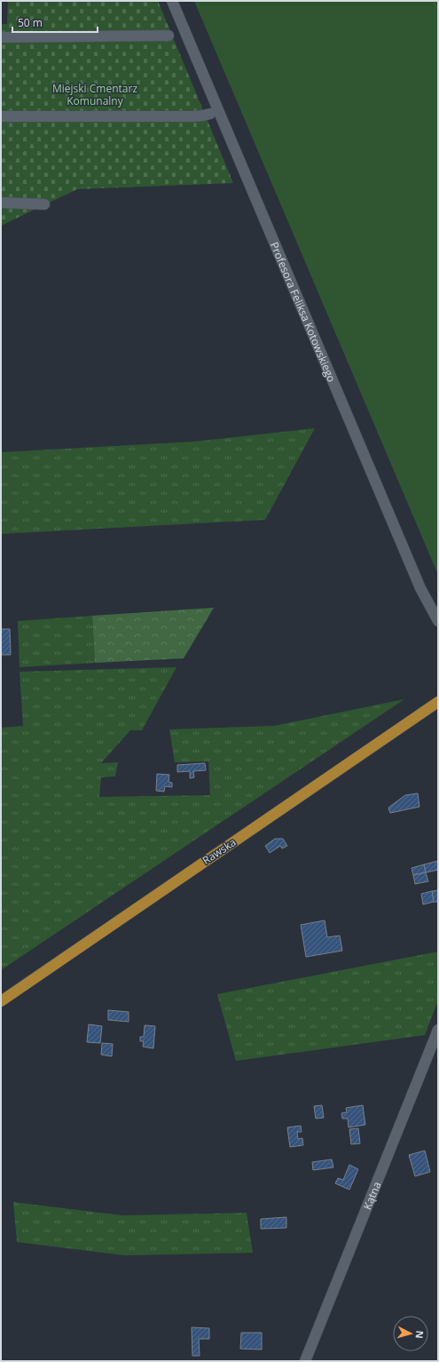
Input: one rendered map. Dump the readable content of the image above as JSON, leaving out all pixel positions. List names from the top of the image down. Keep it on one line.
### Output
{"streets":{"main road":["Rawska"],"street":["Profesora Feliksa Kotowskiego","Kątna"]},"parks":["Miejski Cmentarz Komunalny"],"scale_bar":"50 m","north":"right"}
